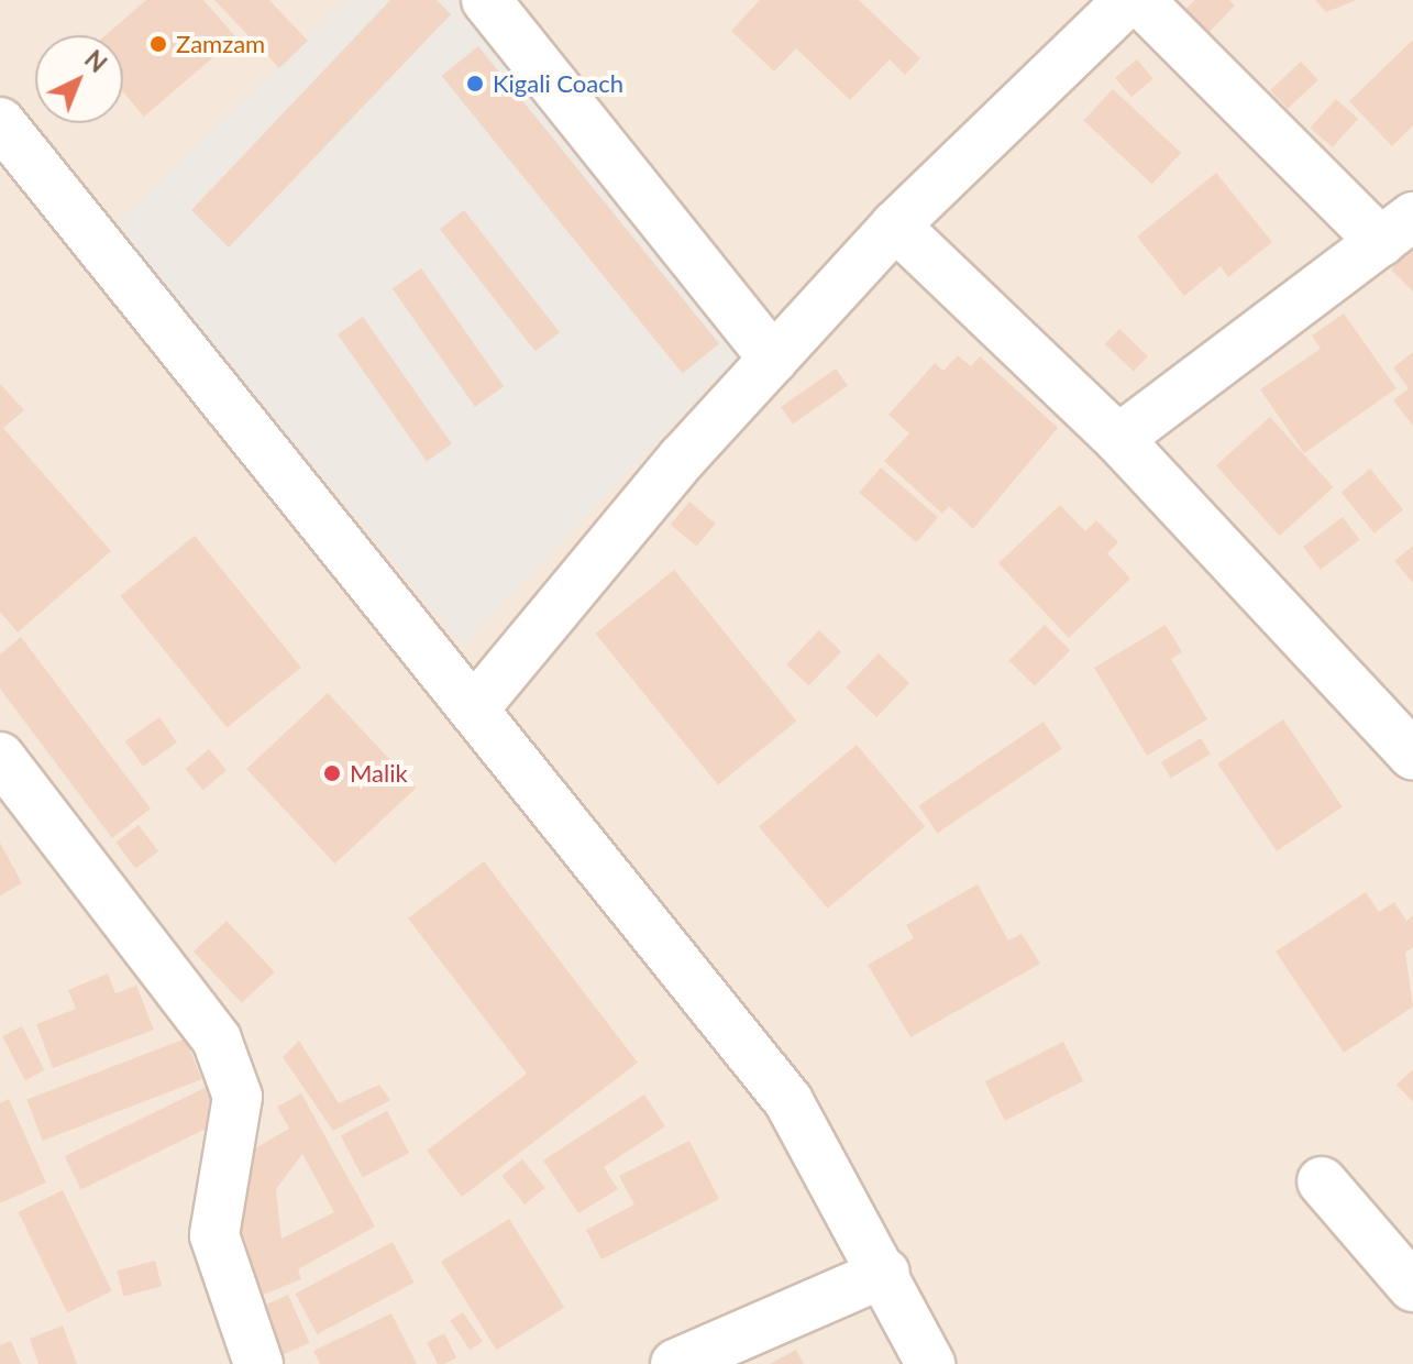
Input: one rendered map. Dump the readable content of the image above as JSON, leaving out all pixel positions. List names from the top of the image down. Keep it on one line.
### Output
{"places":["Zamzam","Kigali Coach","Malik"],"north":"top right"}
